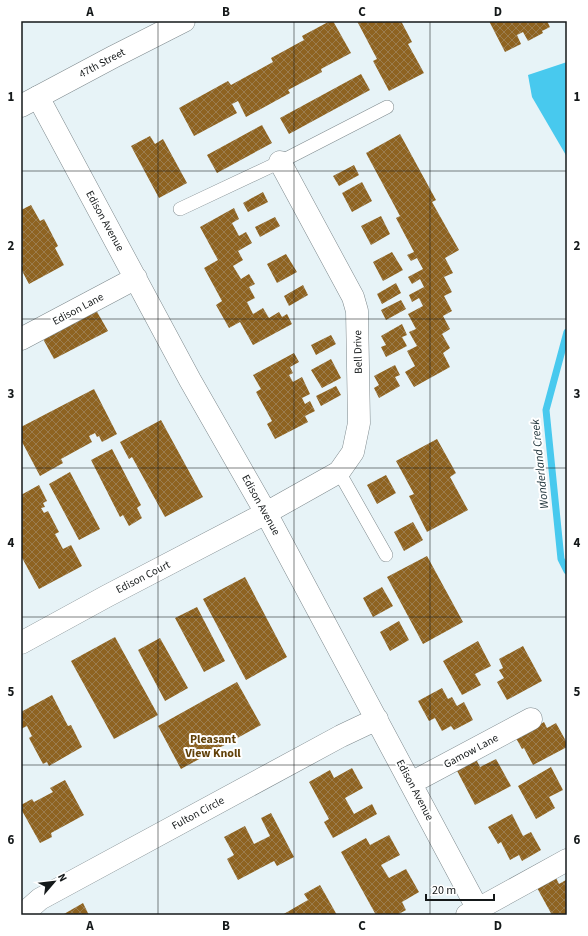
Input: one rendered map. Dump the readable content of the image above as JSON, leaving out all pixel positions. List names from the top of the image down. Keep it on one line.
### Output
{"streets":{"street":["47th Street","Edison Avenue","Edison Lane","Bell Drive","Edison Court","Gamow Lane","Fulton Circle"]},"crossings":[["47th Street","Edison Avenue"],["Edison Avenue","Edison Lane"],["Edison Avenue","Bell Drive"],["Edison Avenue","Edison Court"],["Edison Avenue","Gamow Lane"],["Edison Avenue","Fulton Circle"],["Bell Drive","Edison Court"]],"districts":["Pleasant View Knoll"],"water":["Wonderland Creek"],"scale_bar":"20 m","north":"top right","grid":{"columns":["A","B","C","D"],"rows":["1","2","3","4","5","6"]}}
